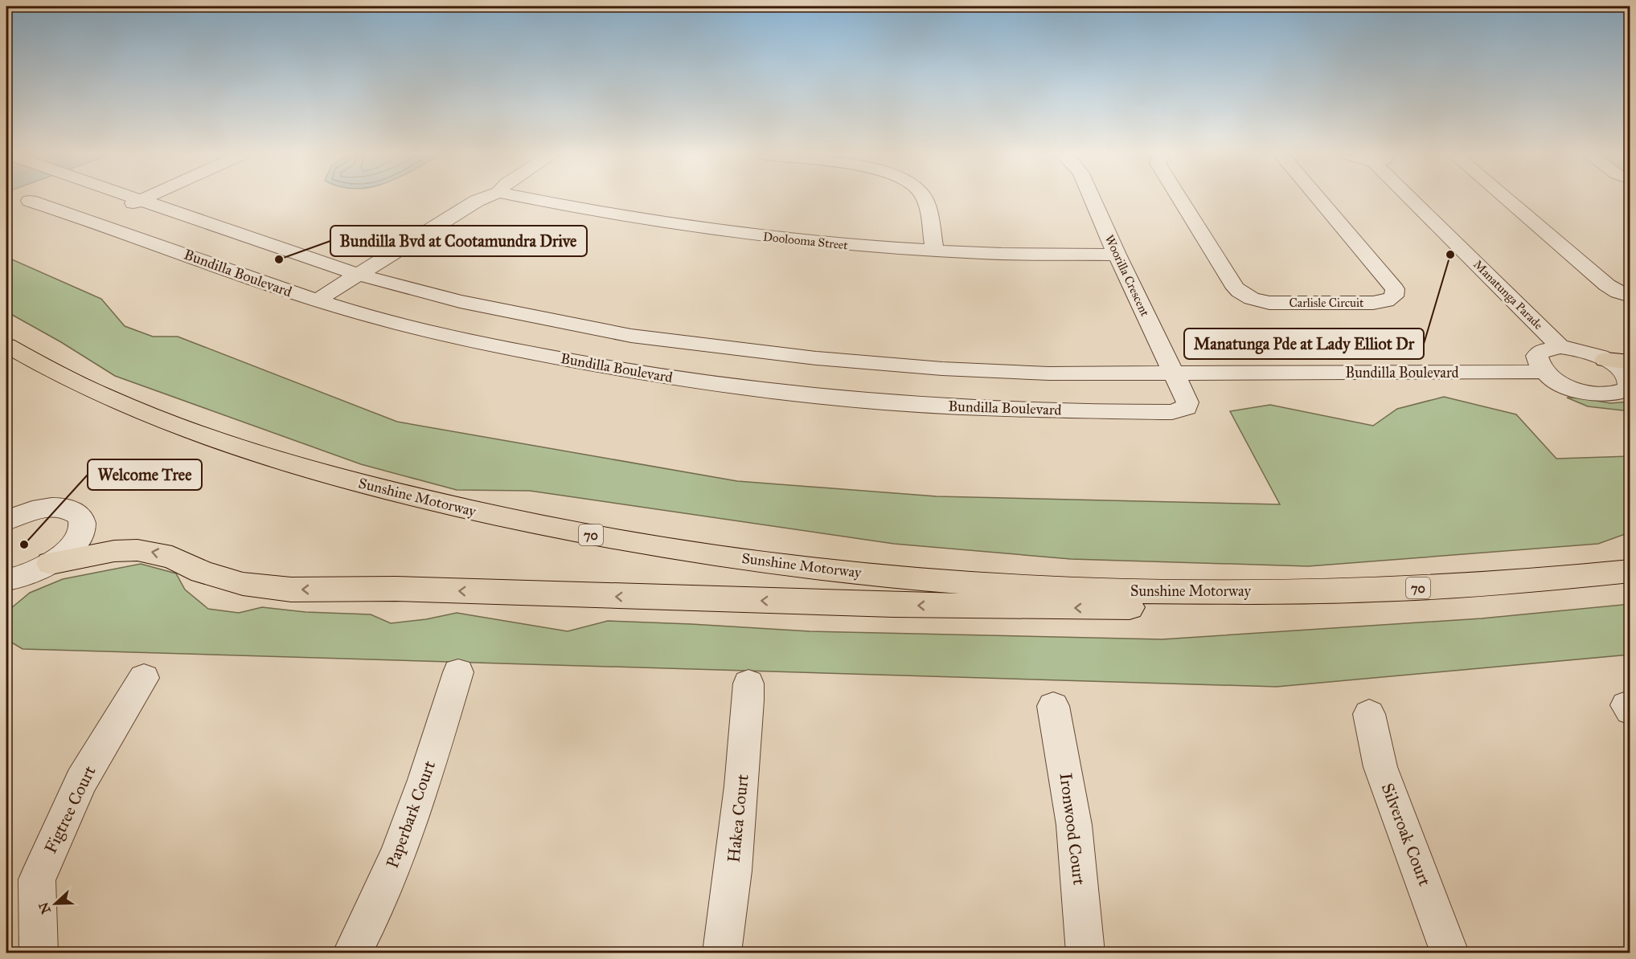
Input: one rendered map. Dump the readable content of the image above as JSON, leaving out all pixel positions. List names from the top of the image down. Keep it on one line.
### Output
{"streets":{"highway":["Sunshine Motorway","70"],"street":["Doolooma Street","Bundilla Boulevard","Woorilla Crescent","Manatunga Parade","Carlisle Circuit","Figtree Court","Paperbark Court","Hakea Court","Ironwood Court","Silveroak Court"]},"crossings":[["Doolooma Street","Woorilla Crescent"],["Bundilla Boulevard","Woorilla Crescent"]],"places":["Manatunga Pde at Lady Elliot Dr","Bundilla Bvd at Cootamundra Drive","Welcome Tree"],"north":"left"}
